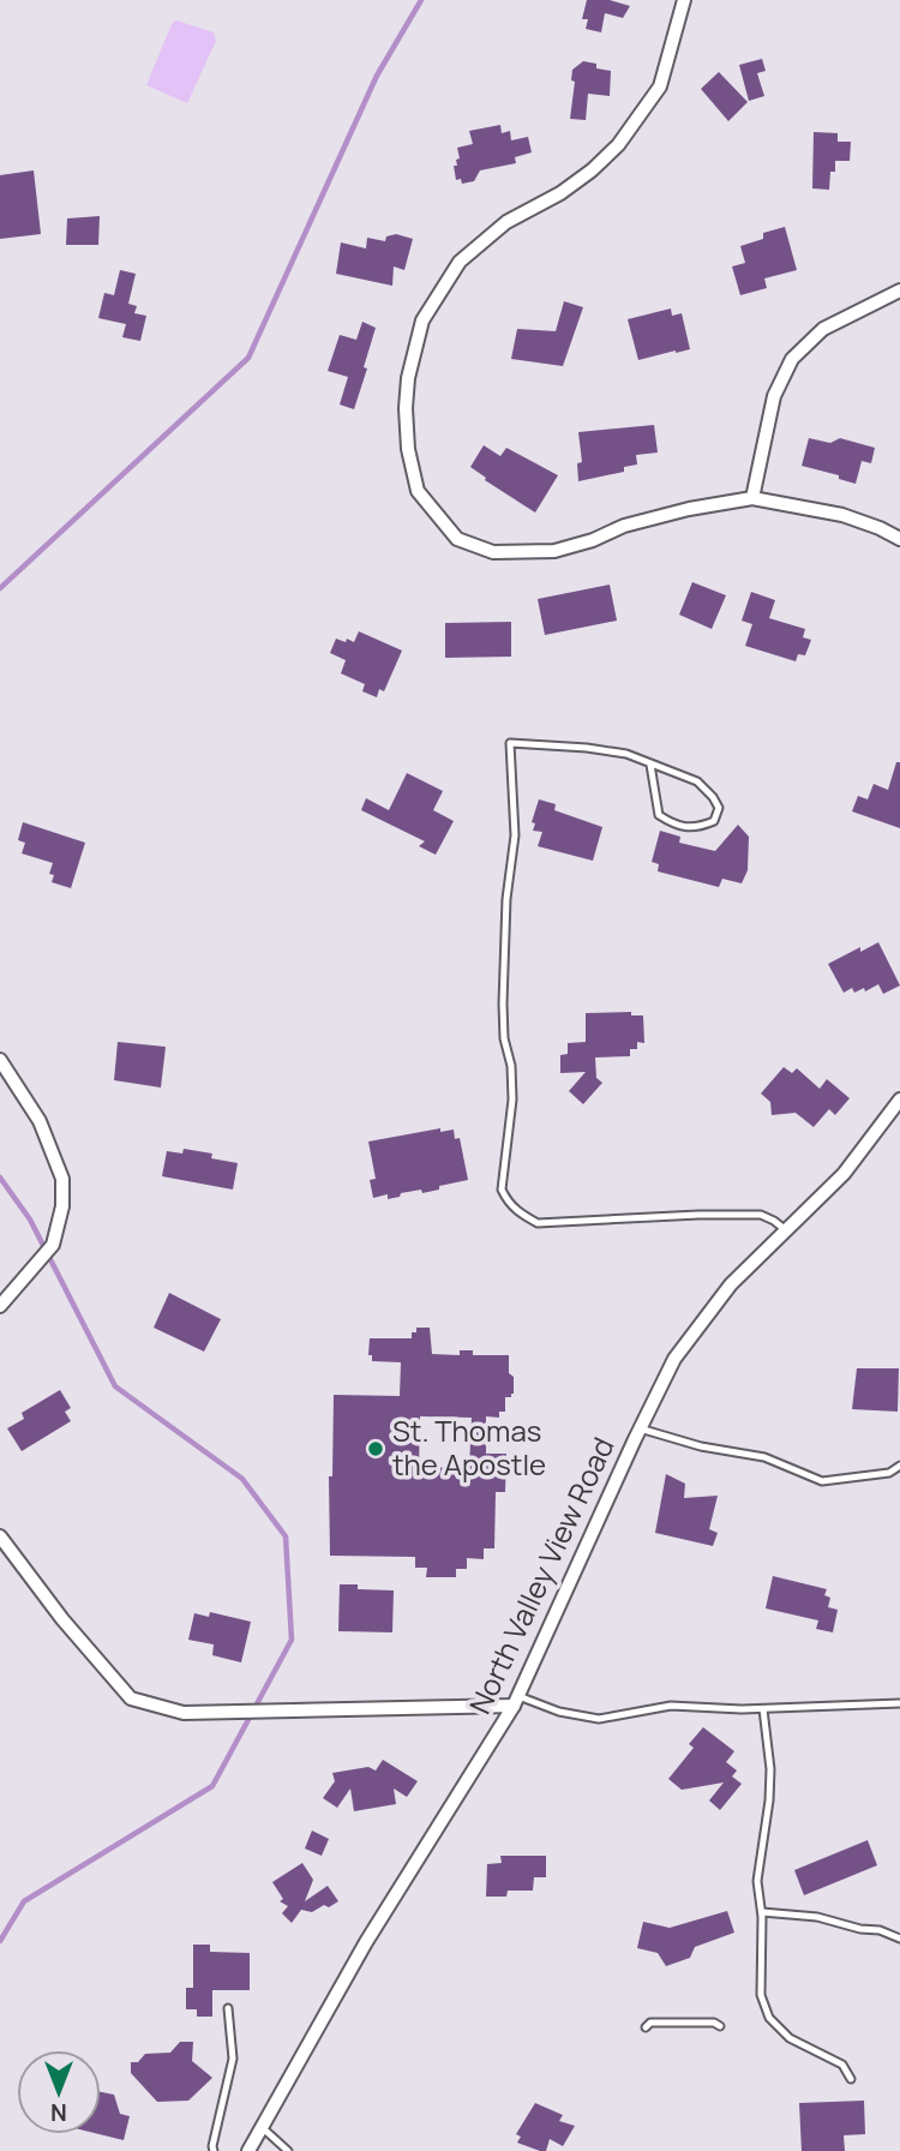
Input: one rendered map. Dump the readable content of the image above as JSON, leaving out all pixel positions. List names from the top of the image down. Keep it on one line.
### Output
{"streets":{"street":["North Valley View Road"]},"places":["St. Thomas the Apostle"],"north":"bottom"}
